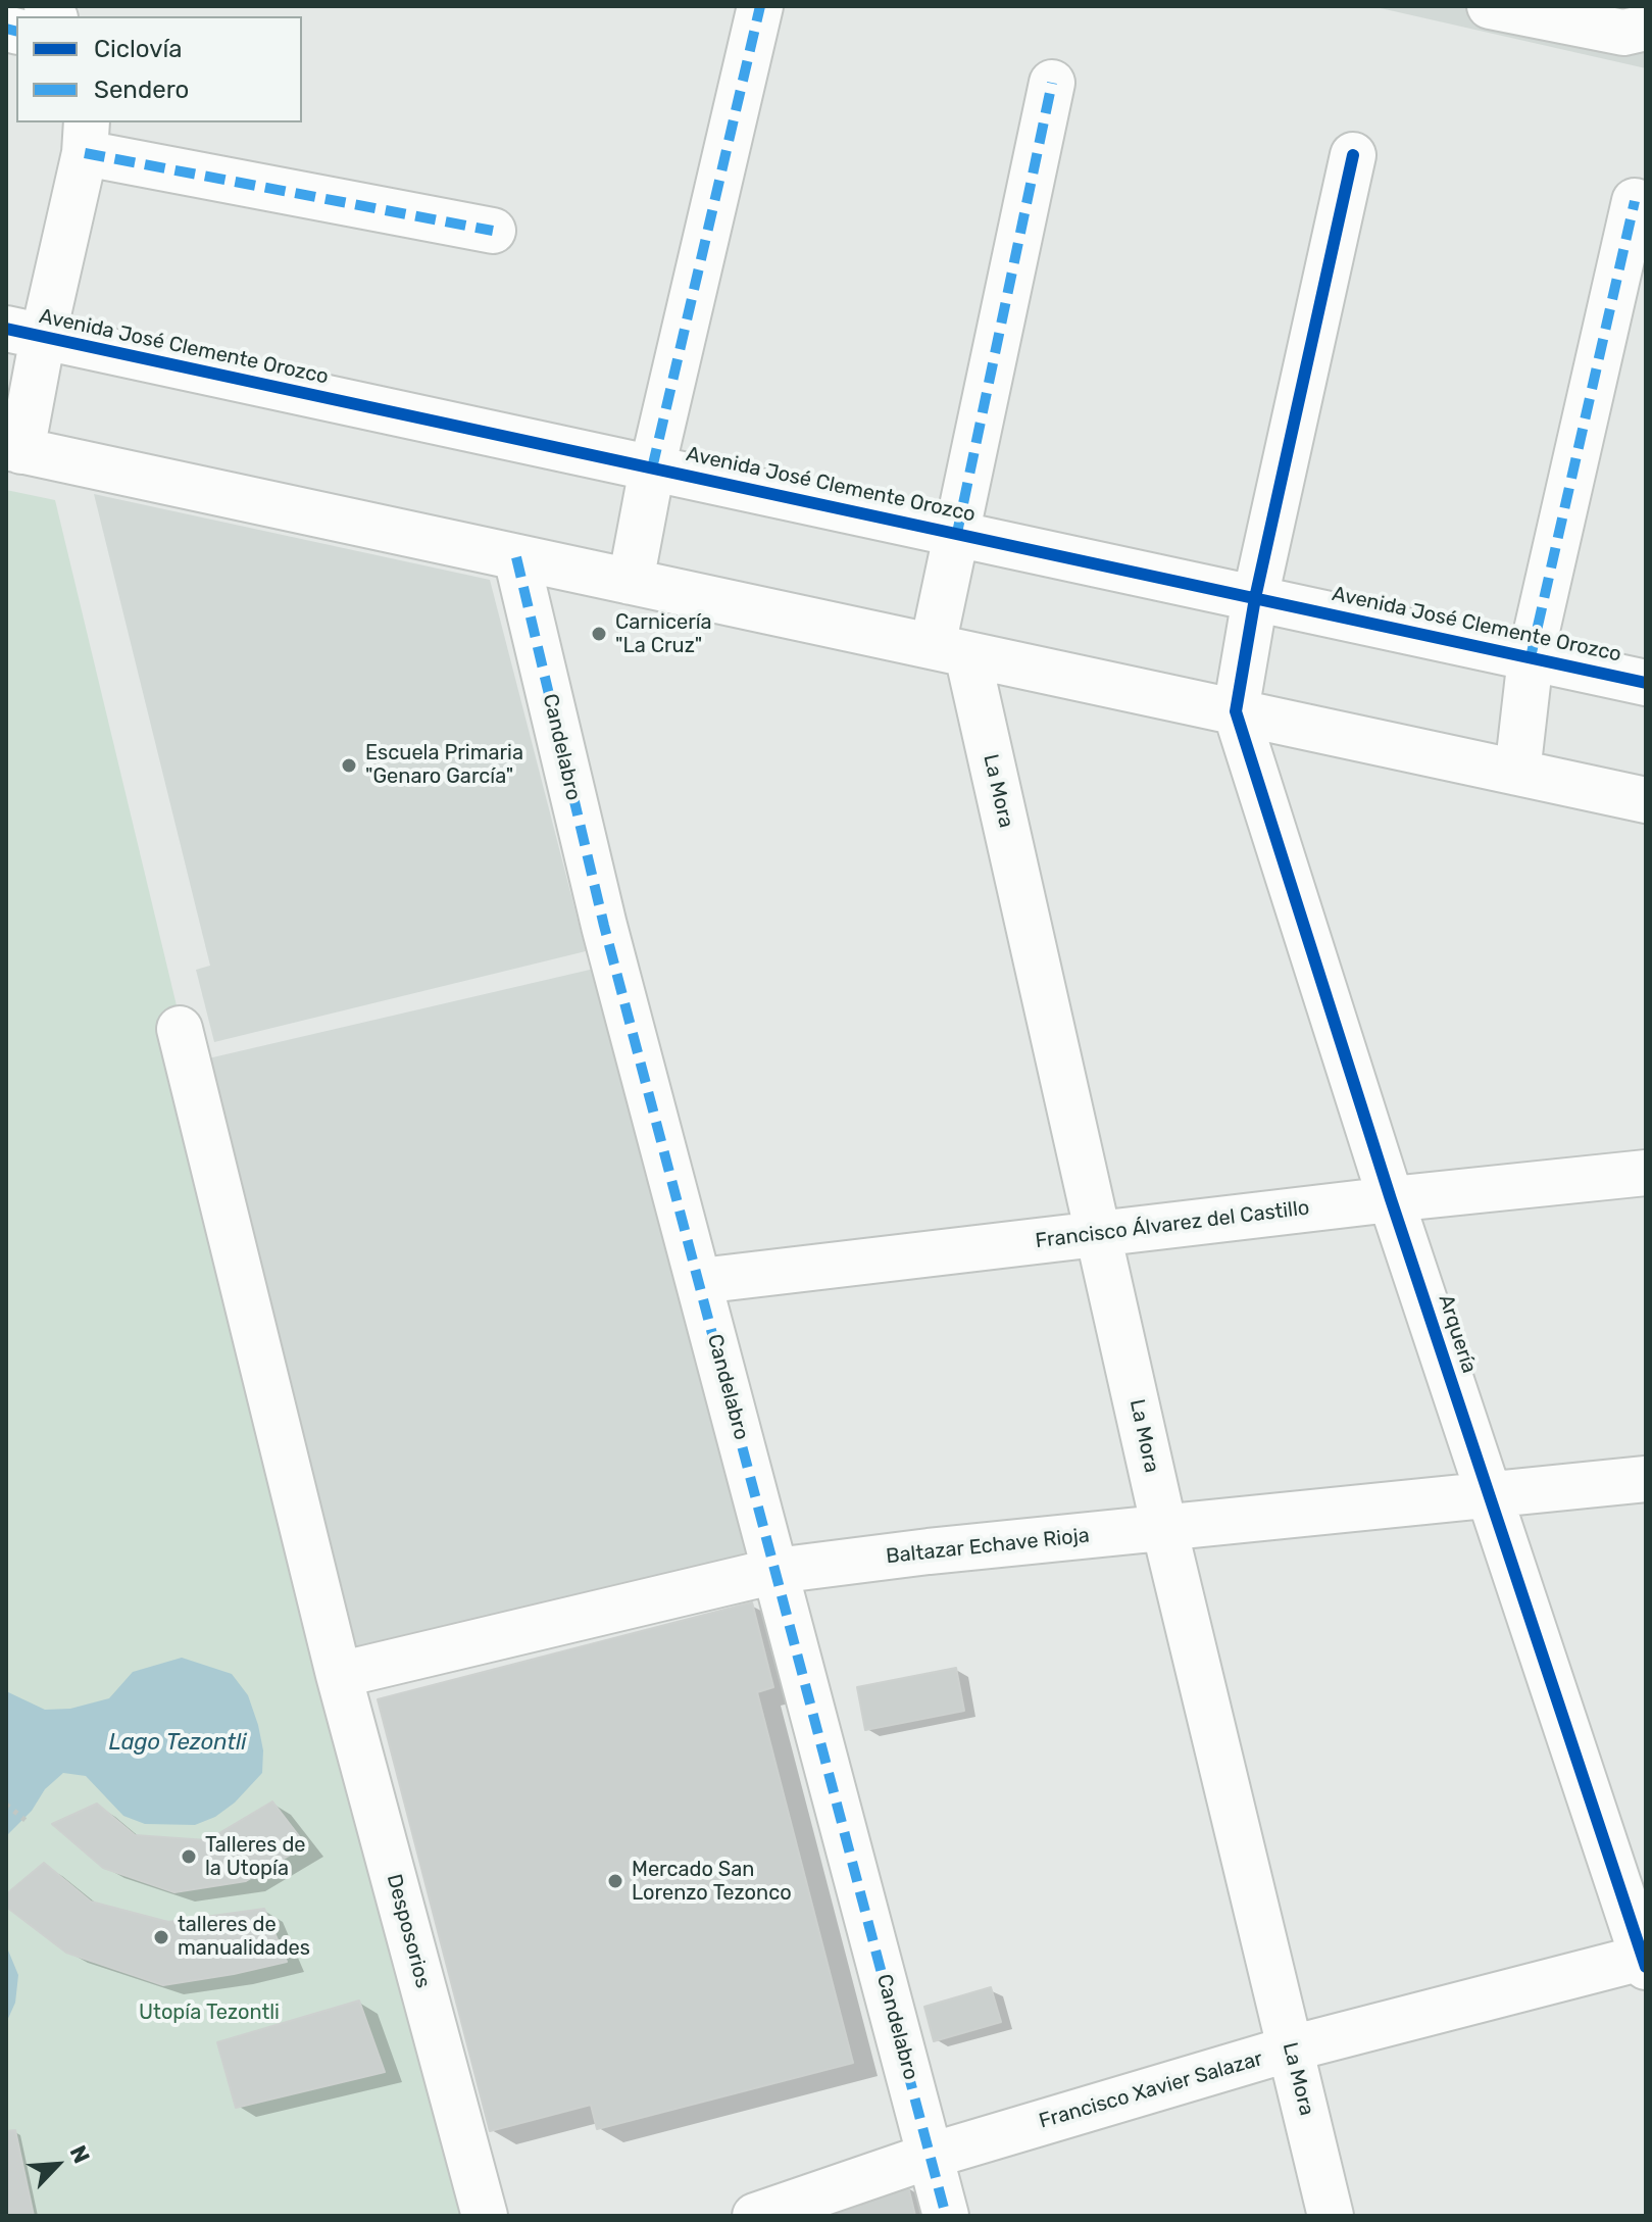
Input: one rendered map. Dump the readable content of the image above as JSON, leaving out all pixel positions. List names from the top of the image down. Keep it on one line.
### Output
{"streets":{"street":["Avenida José Clemente Orozco","Candelabro","La Mora","Francisco Álvarez del Castillo","Arquería","Baltazar Echave Rioja","Desposorios","Francisco Xavier Salazar"]},"crossings":[["Candelabro","Francisco Álvarez del Castillo"],["Candelabro","Baltazar Echave Rioja"],["Candelabro","Francisco Xavier Salazar"],["La Mora","Francisco Álvarez del Castillo"],["La Mora","Baltazar Echave Rioja"],["La Mora","Francisco Xavier Salazar"],["Francisco Álvarez del Castillo","Arquería"],["Arquería","Baltazar Echave Rioja"],["Arquería","Francisco Xavier Salazar"],["Baltazar Echave Rioja","Desposorios"]],"water":["Lago Tezontli"],"parks":["Utopía Tezontli"],"places":["Carnicería \"La Cruz\"","Escuela Primaria \"Genaro García\"","Talleres de la Utopía","Mercado San Lorenzo Tezonco","talleres de manualidades"],"legend":["Ciclovía","Sendero"],"north":"top right"}
